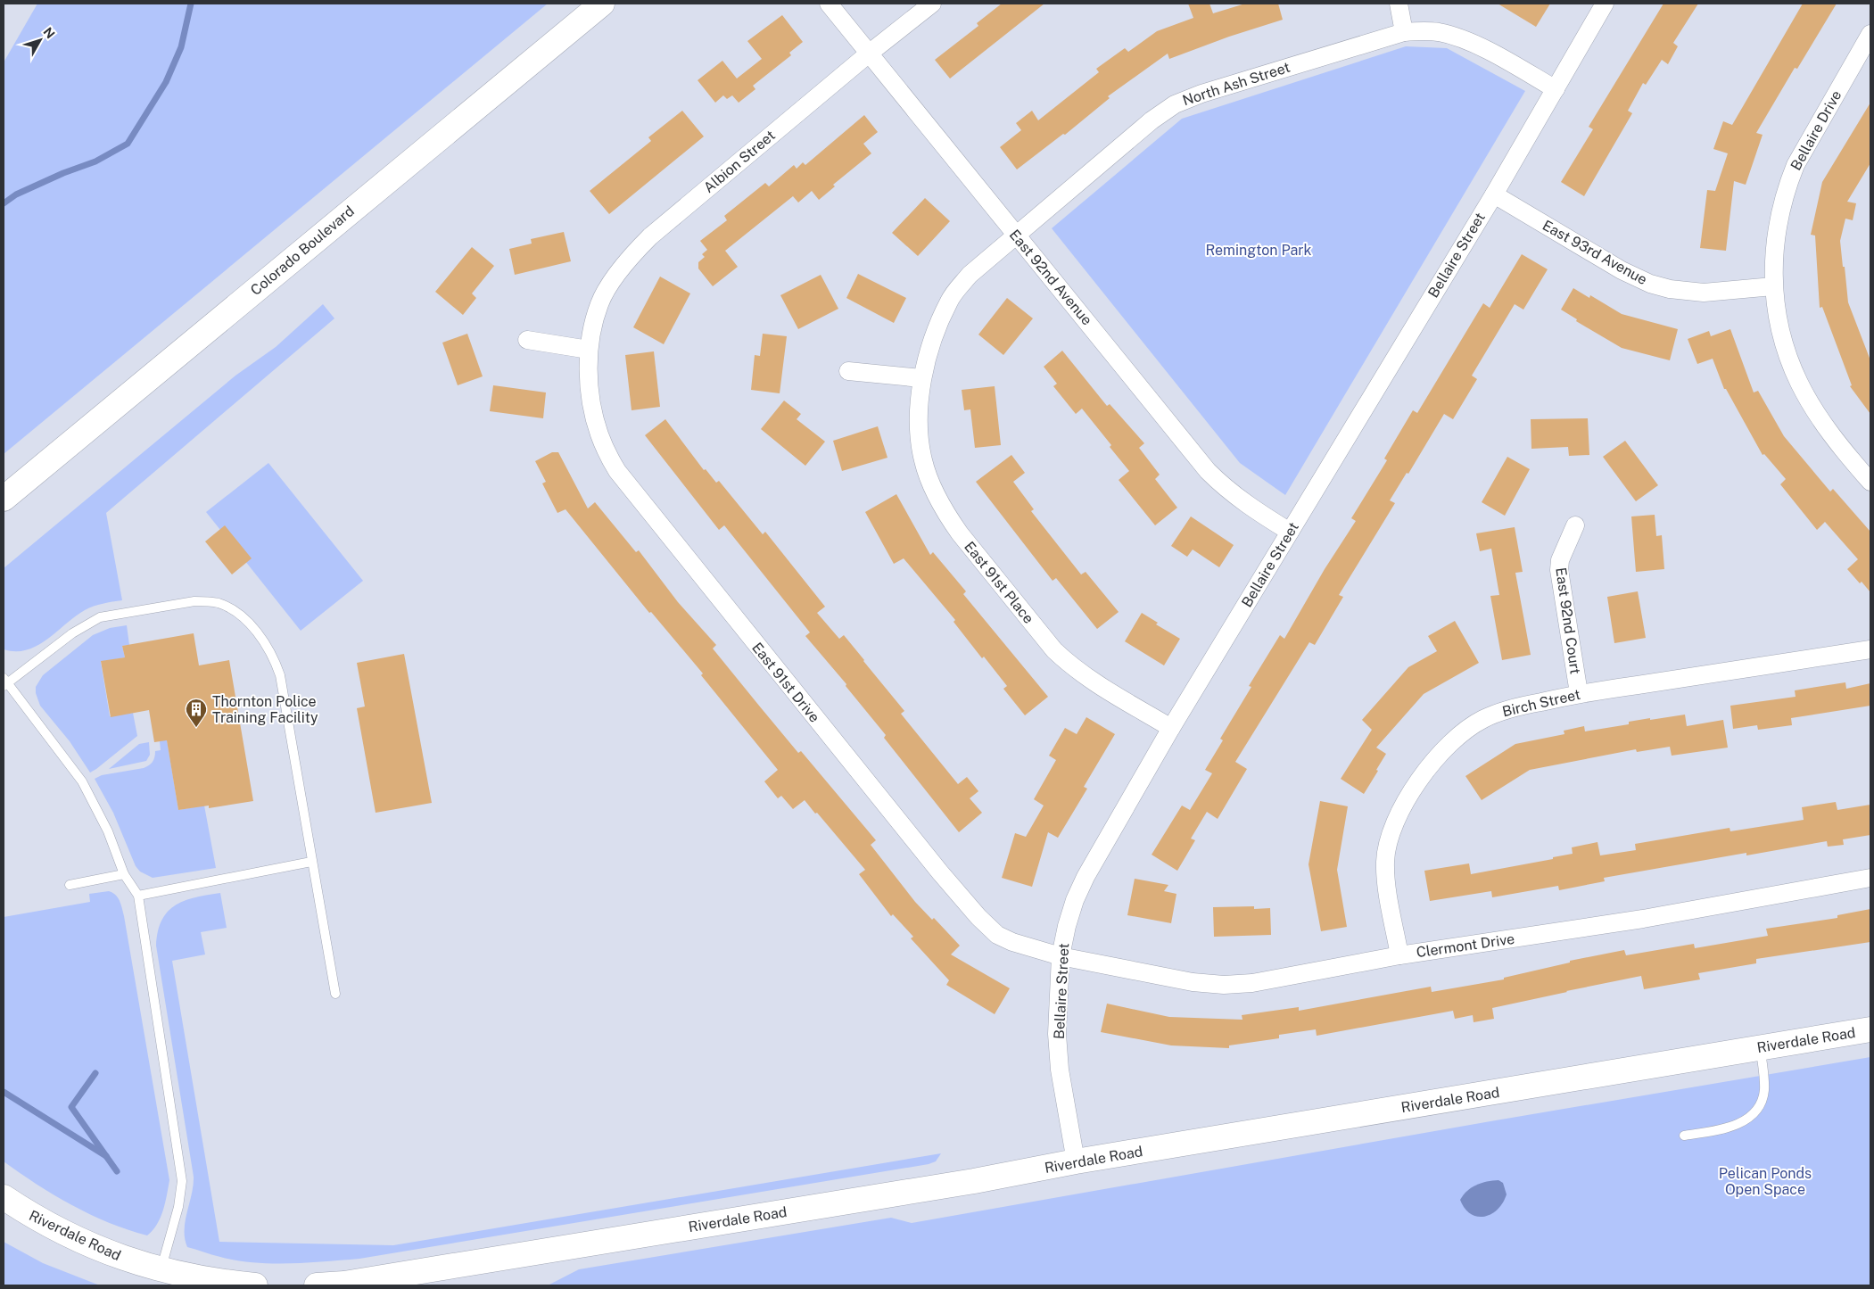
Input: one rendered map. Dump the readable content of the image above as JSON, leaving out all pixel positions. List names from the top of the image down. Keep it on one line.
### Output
{"streets":{"street":["North Ash Street","Bellaire Drive","Albion Street","Colorado Boulevard","East 93rd Avenue","Bellaire Street","East 92nd Avenue","East 91st Place","East 92nd Court","East 91st Drive","Birch Street","Clermont Drive","Riverdale Road"]},"crossings":[["North Ash Street","Bellaire Street"],["North Ash Street","East 92nd Avenue"],["North Ash Street","East 91st Place"],["Bellaire Drive","East 93rd Avenue"],["Albion Street","East 92nd Avenue"],["Albion Street","East 91st Drive"],["East 93rd Avenue","Bellaire Street"],["Bellaire Street","East 92nd Avenue"],["Bellaire Street","East 91st Place"],["Bellaire Street","East 91st Drive"],["Bellaire Street","Clermont Drive"],["Bellaire Street","Riverdale Road"],["East 92nd Court","Birch Street"],["East 91st Drive","Clermont Drive"],["Birch Street","Clermont Drive"]],"parks":["Remington Park","Pelican Ponds Open Space"],"places":{"building":["Thornton Police Training Facility"]},"north":"top right"}
